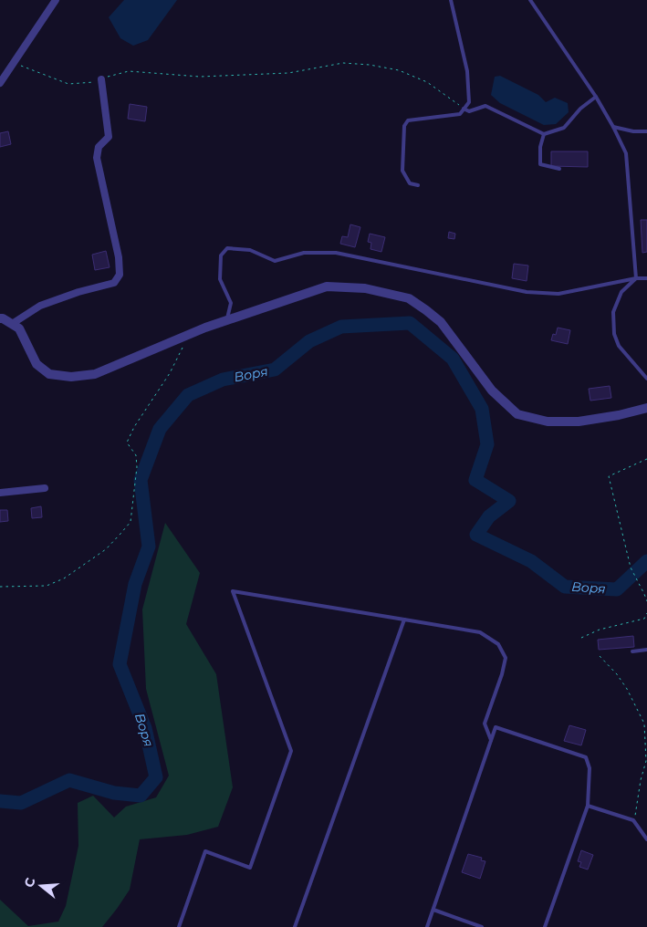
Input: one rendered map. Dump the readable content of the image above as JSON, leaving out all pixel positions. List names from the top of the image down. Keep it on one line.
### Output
{"water":["Воря"],"north":"left"}
